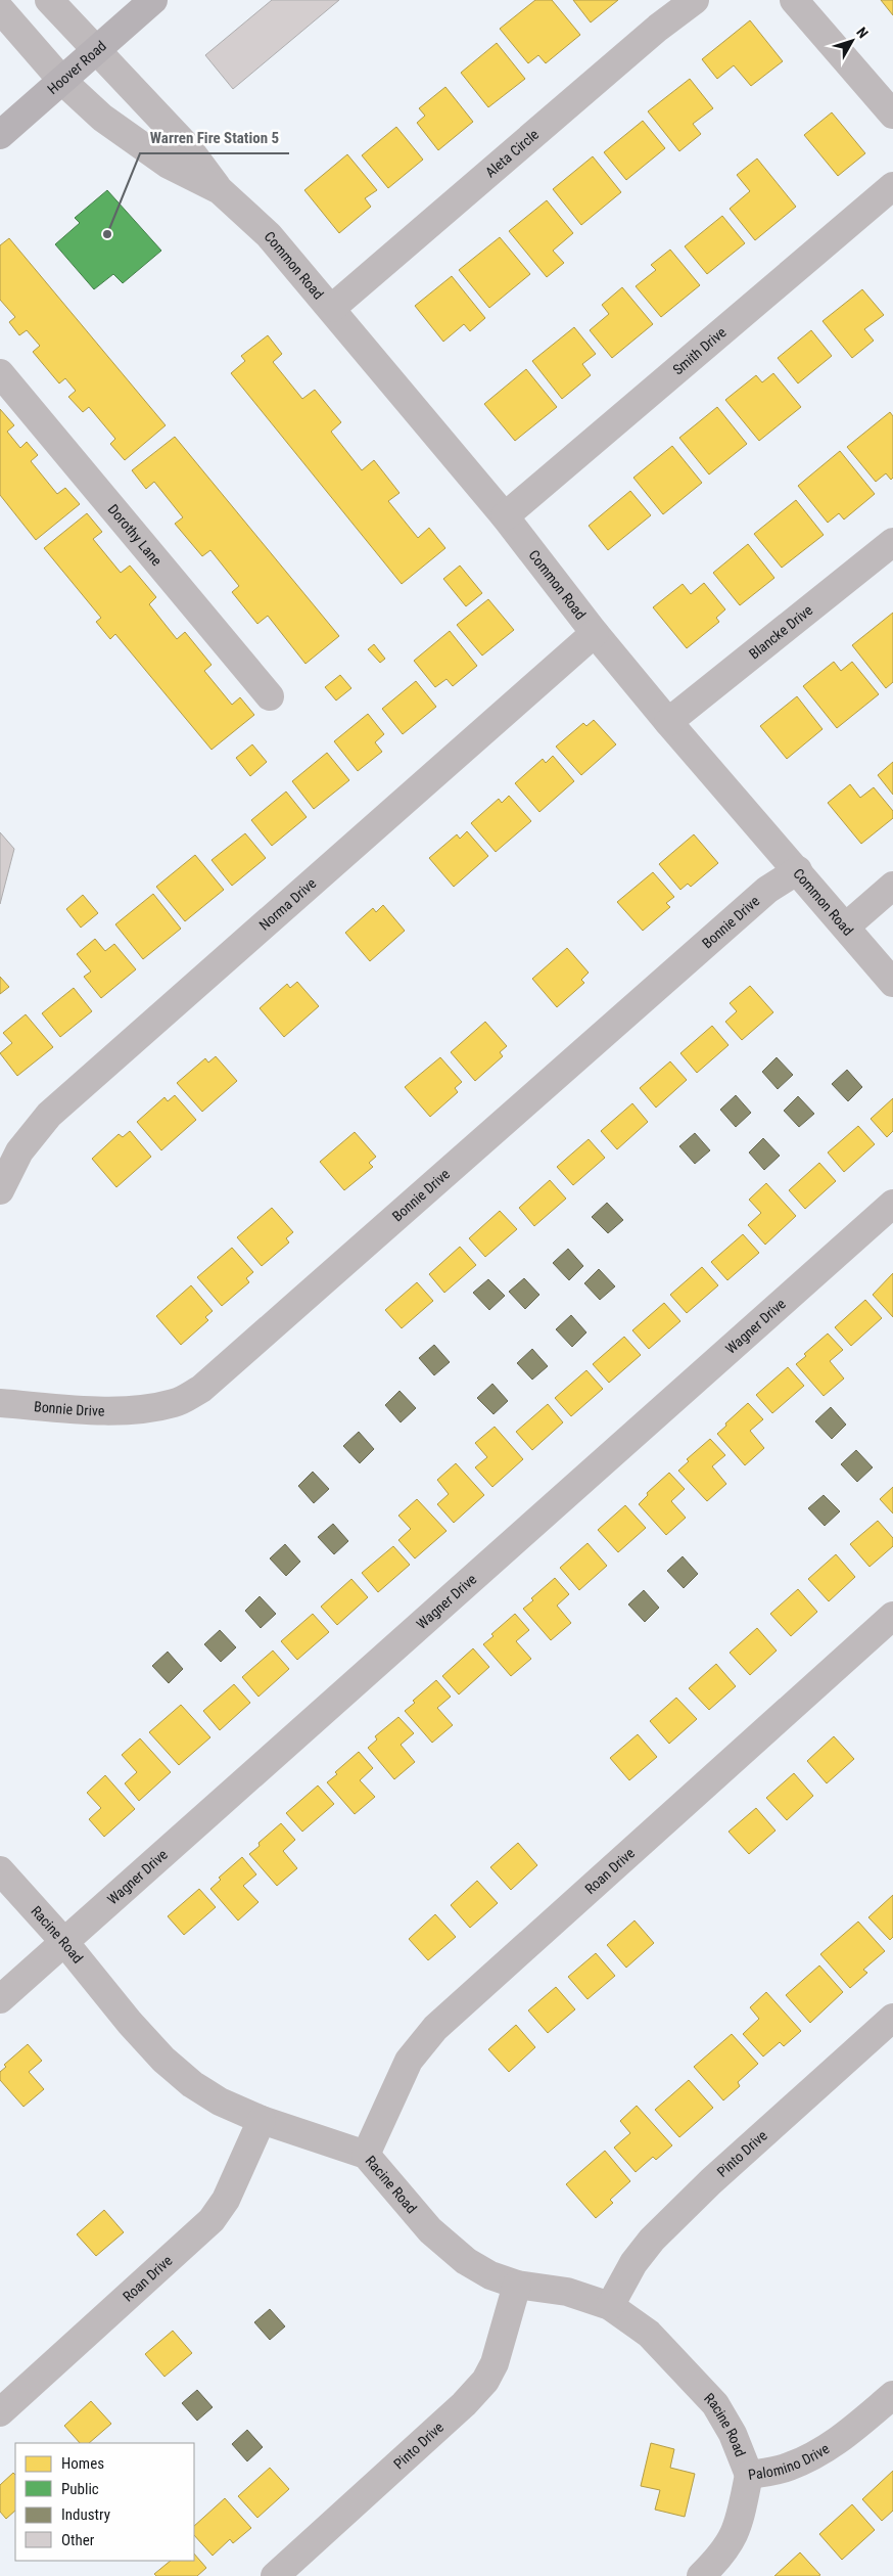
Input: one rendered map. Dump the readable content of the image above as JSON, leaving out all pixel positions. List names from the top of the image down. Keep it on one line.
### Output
{"streets":{"main road":["Hoover Road"],"street":["Aleta Circle","Common Road","Smith Drive","Dorothy Lane","Blancke Drive","Norma Drive","Bonnie Drive","Wagner Drive","Roan Drive","Racine Road","Pinto Drive","Palomino Drive"]},"crossings":[["Hoover Road","Common Road"],["Aleta Circle","Common Road"],["Common Road","Smith Drive"],["Common Road","Blancke Drive"],["Common Road","Norma Drive"],["Common Road","Bonnie Drive"],["Wagner Drive","Racine Road"],["Roan Drive","Racine Road"],["Racine Road","Pinto Drive"],["Racine Road","Palomino Drive"]],"places":["Warren Fire Station 5"],"legend":["Homes","Public","Industry","Other"],"north":"top right"}
